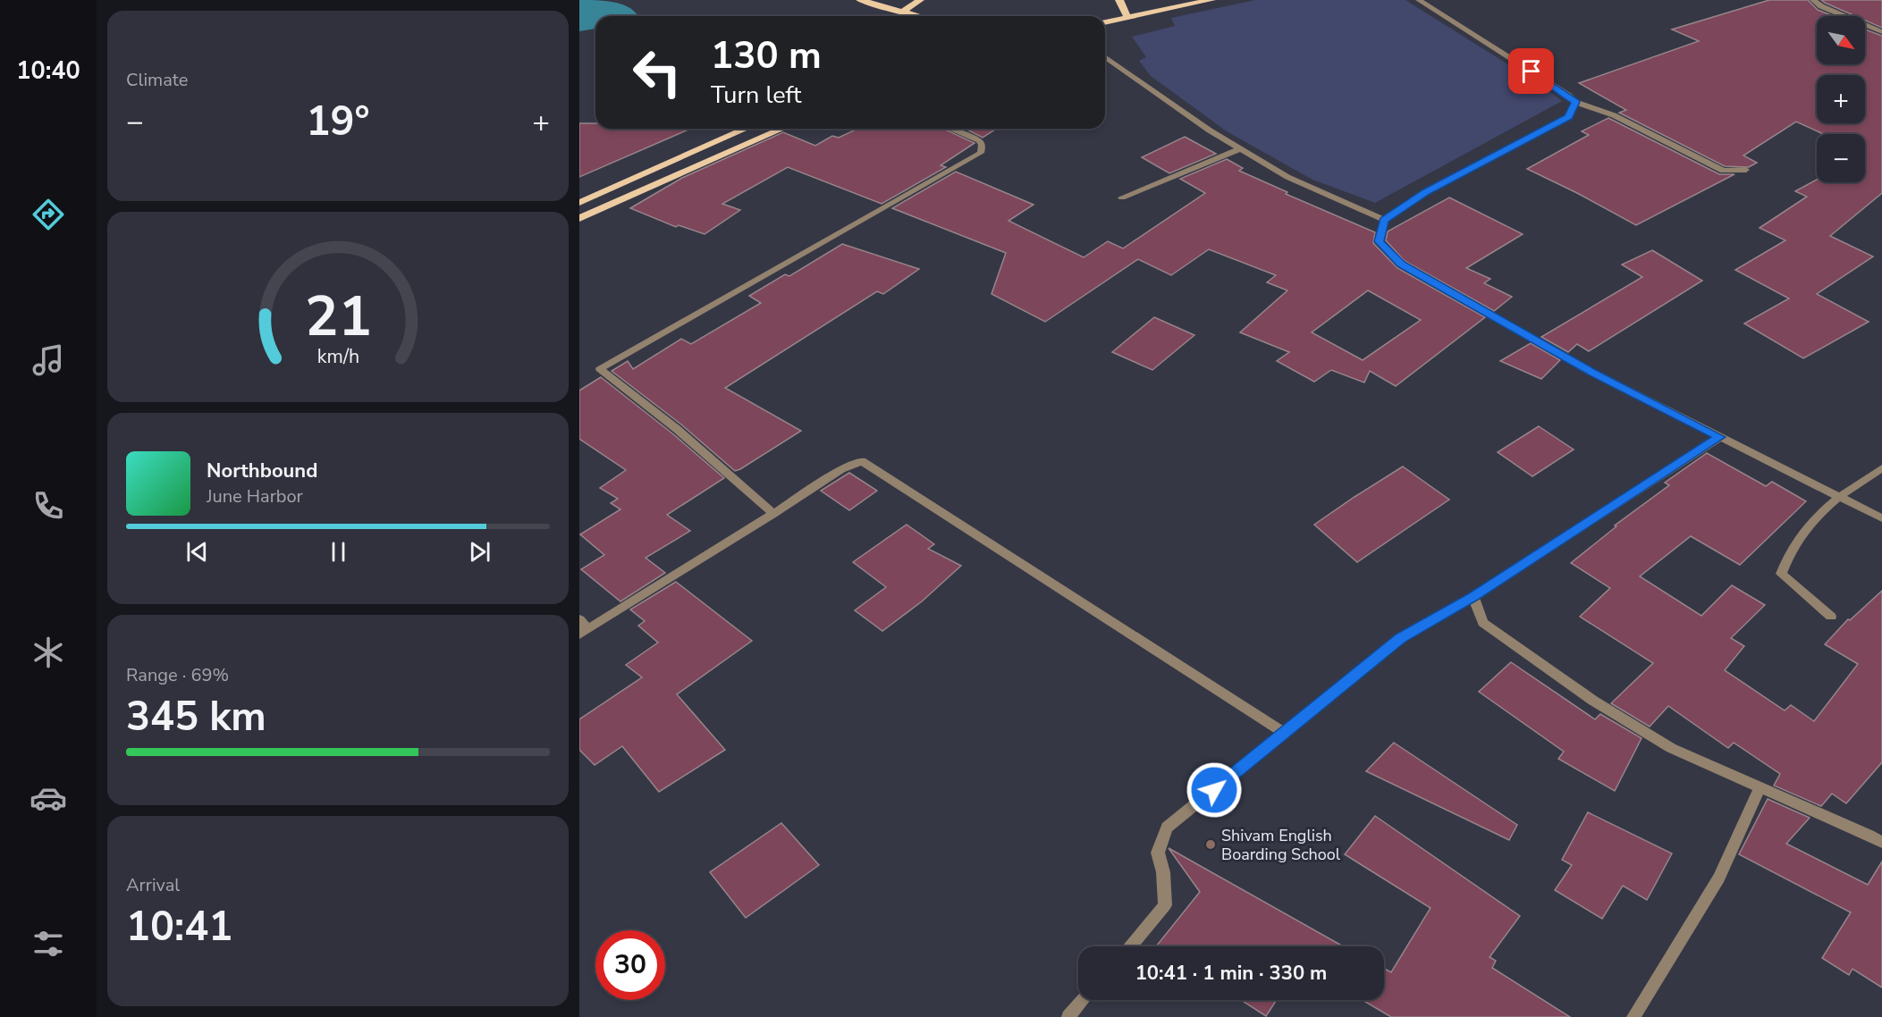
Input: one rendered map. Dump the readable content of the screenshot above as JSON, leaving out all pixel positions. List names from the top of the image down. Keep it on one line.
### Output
{"places":["Shivam English Boarding School"],"north":"bottom right","page":{"tabs":"10:40","tile":["Climate",["Range · 69%","345 km"],["Arrival","10:41"]],"map_buttons":["+","−"],"turn":["130 m","Turn left"],"heat":["−","19°","+"],"song":["Northbound","June Harbor"],"limit":"30","trip":"10:41 · 1 min · 330 m","gauge":["21","km/h"]}}
